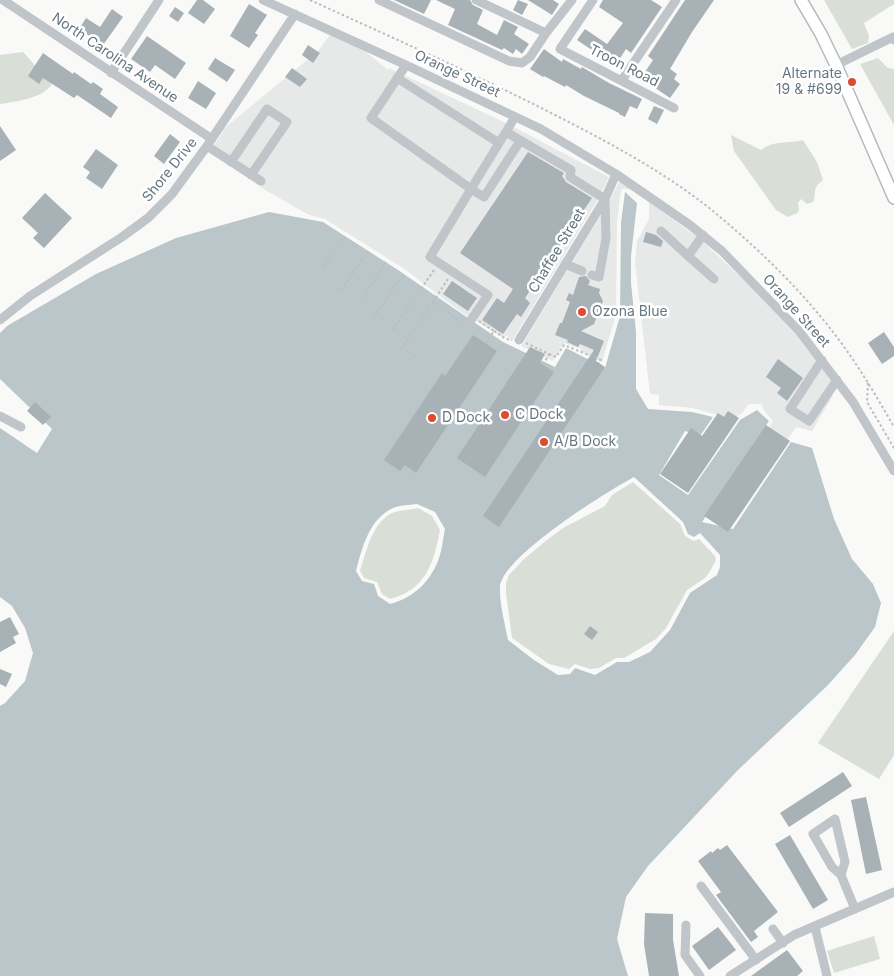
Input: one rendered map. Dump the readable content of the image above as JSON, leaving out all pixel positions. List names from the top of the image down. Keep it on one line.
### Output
{"streets":{"street":["North Carolina Avenue","Troon Road","Orange Street","Shore Drive","Chaffee Street"]},"crossings":[["North Carolina Avenue","Shore Drive"],["Orange Street","Shore Drive"],["Orange Street","Chaffee Street"]],"places":["Alternate 19 & #699","Ozona Blue","C Dock","D Dock","A/B Dock"]}
